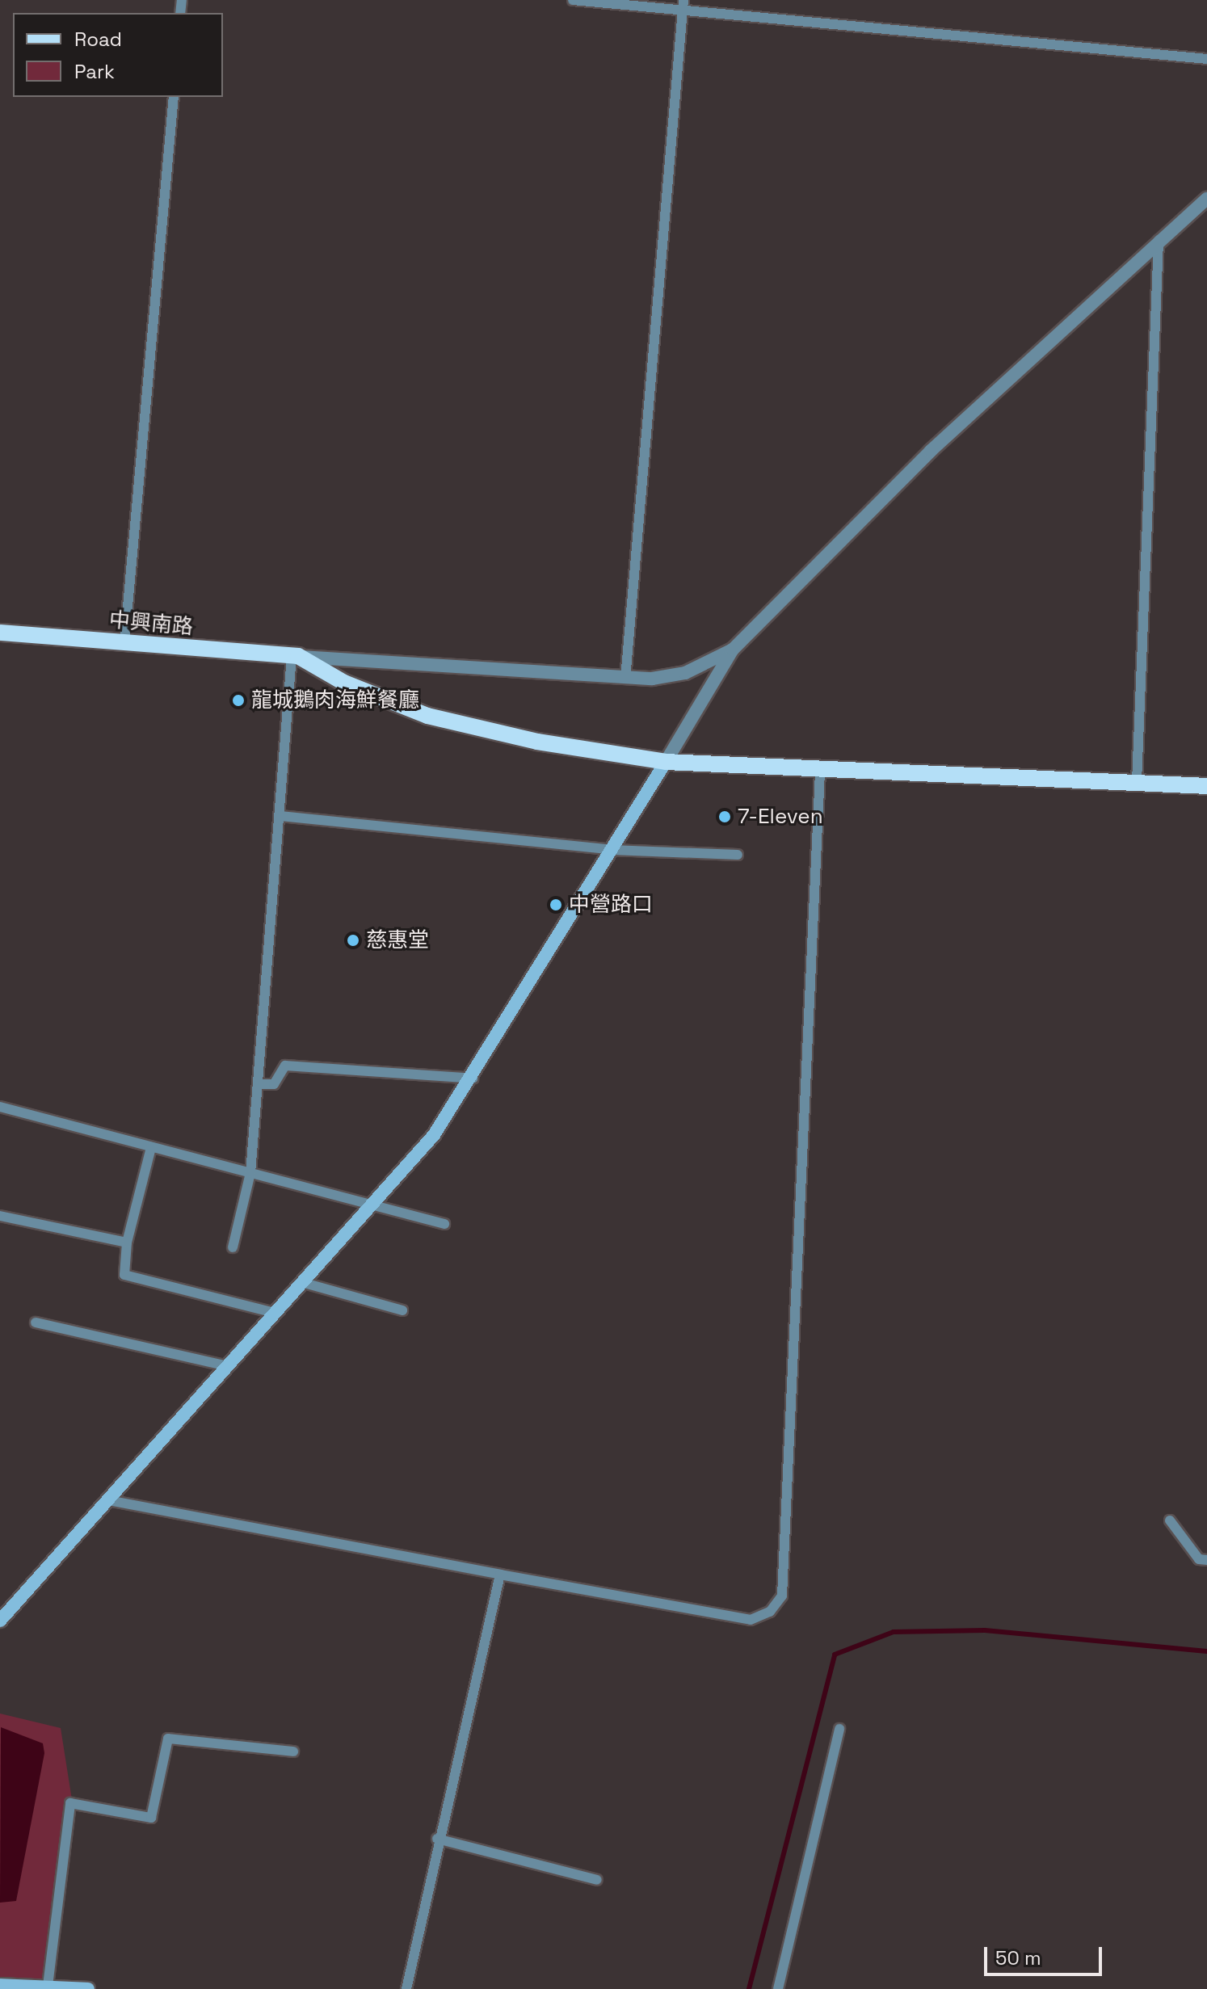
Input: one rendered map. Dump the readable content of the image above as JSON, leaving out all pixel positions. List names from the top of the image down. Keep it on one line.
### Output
{"streets":{"main road":["中興南路"]},"places":["龍城鵝肉海鮮餐廳","7-Eleven","中營路口","慈惠堂"],"legend":["Road","Park"],"scale_bar":"50 m"}
